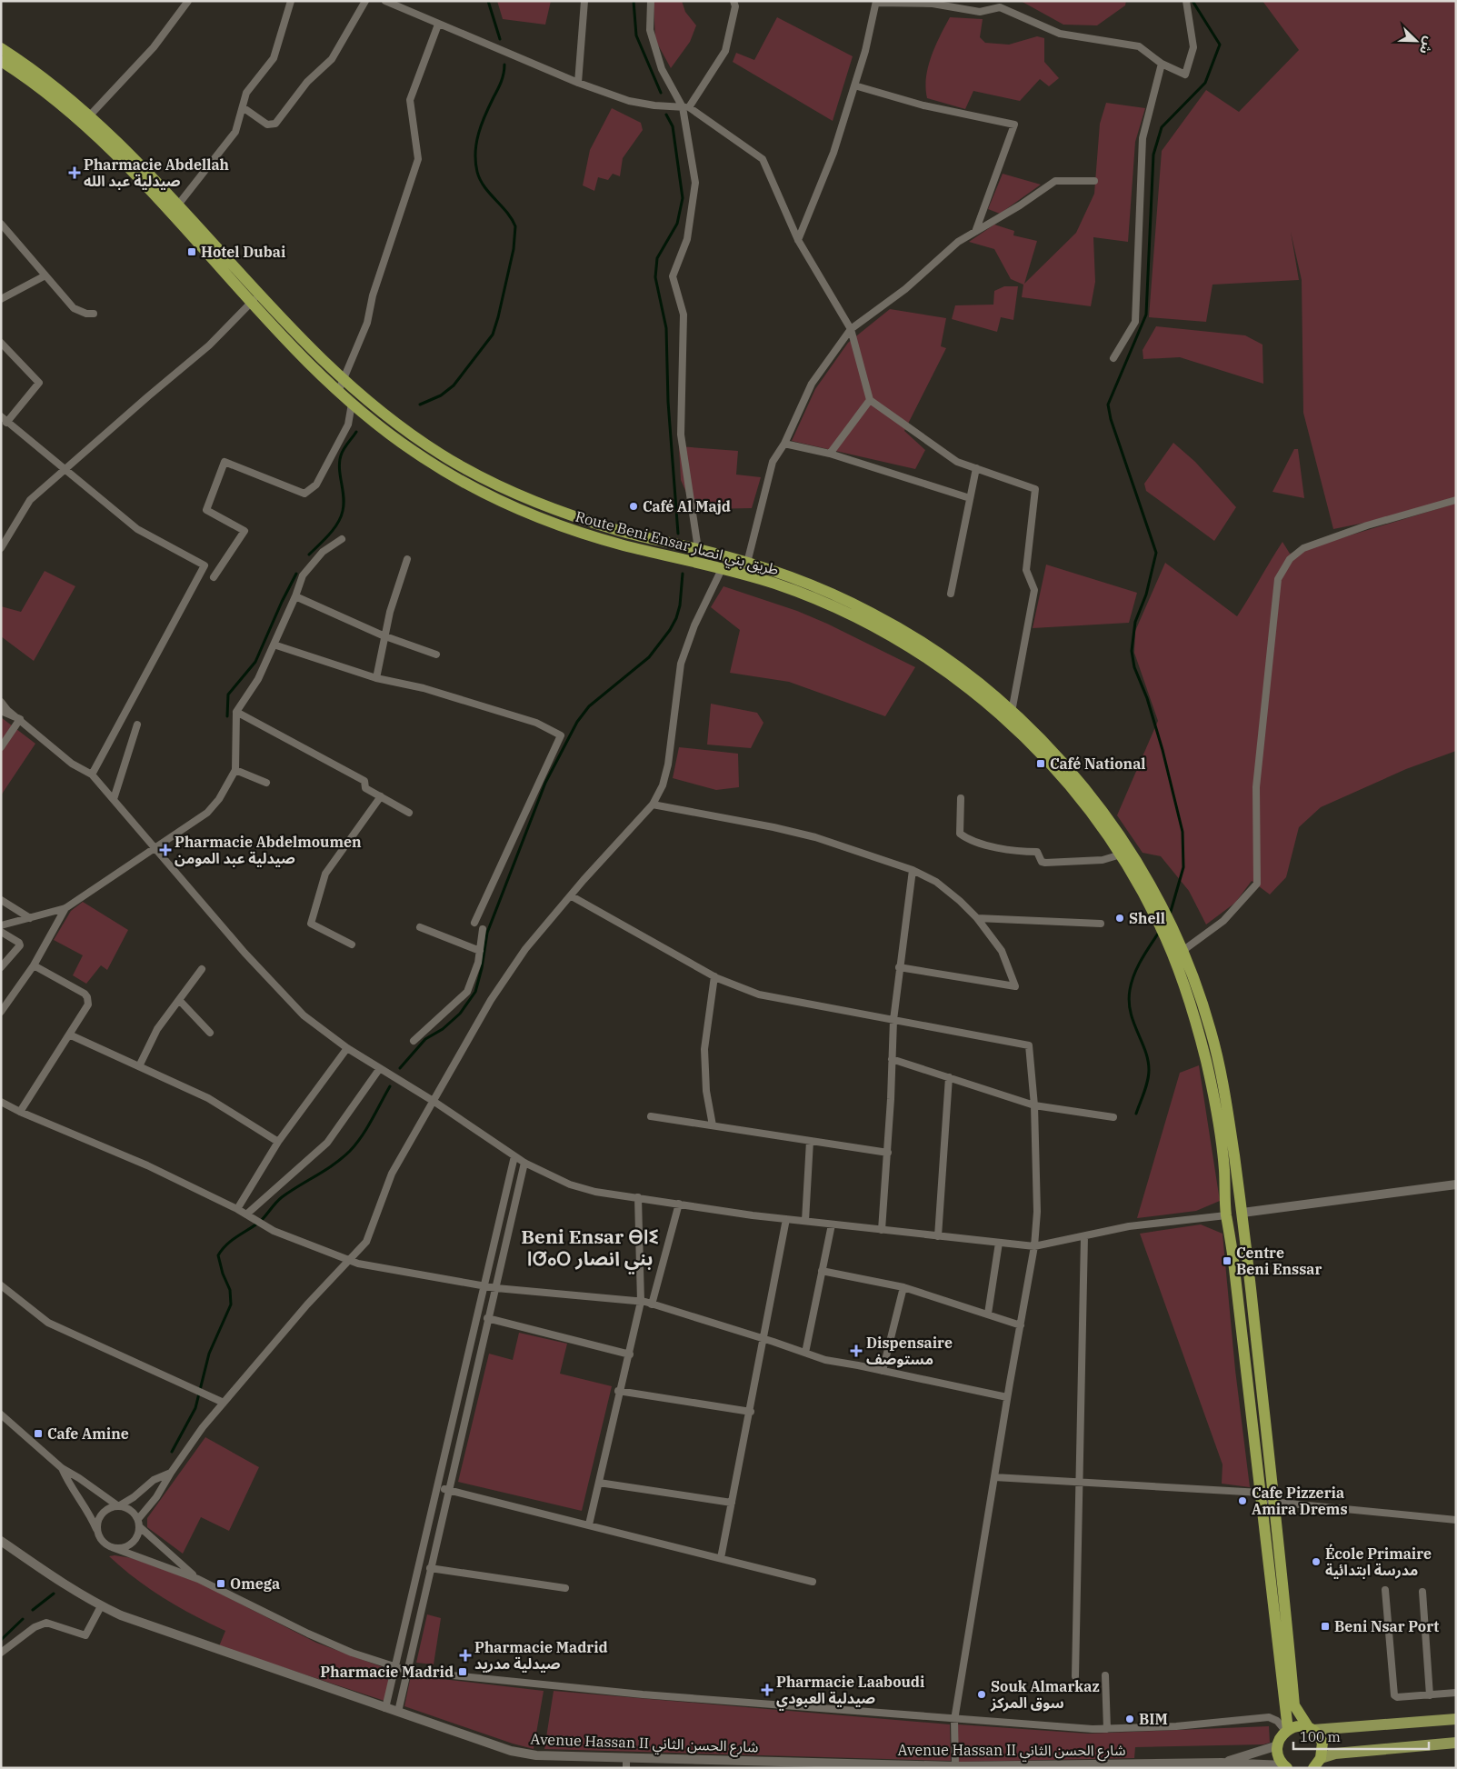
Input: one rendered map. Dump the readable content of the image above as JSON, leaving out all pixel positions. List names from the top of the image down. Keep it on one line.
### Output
{"streets":{"highway":["Route Beni Ensar طريق بني انصار"],"street":["Avenue Hassan II شارع الحسن الثاني"]},"districts":["Beni Ensar ⴱⵏⵉ ⵏⵚⴰⵔ بني انصار"],"places":{"health":["Pharmacie Abdellah صيدلية عبد الله","Pharmacie Abdelmoumen صيدلية عبد المومن","Dispensaire مستوصف","Pharmacie Madrid صيدلية مدريد","Pharmacie Laaboudi صيدلية العبودي"],"transit":["Hotel Dubai","Café National","Centre Beni Enssar","Cafe Amine","Omega","Beni Nsar Port","Pharmacie Madrid"],"other":["Café Al Majd","Shell","Cafe Pizzeria Amira Drems","École Primaire مدرسة ابتدائية","Souk Almarkaz سوق المركز","BIM"]},"scale_bar":"100 m","north":"bottom right"}
